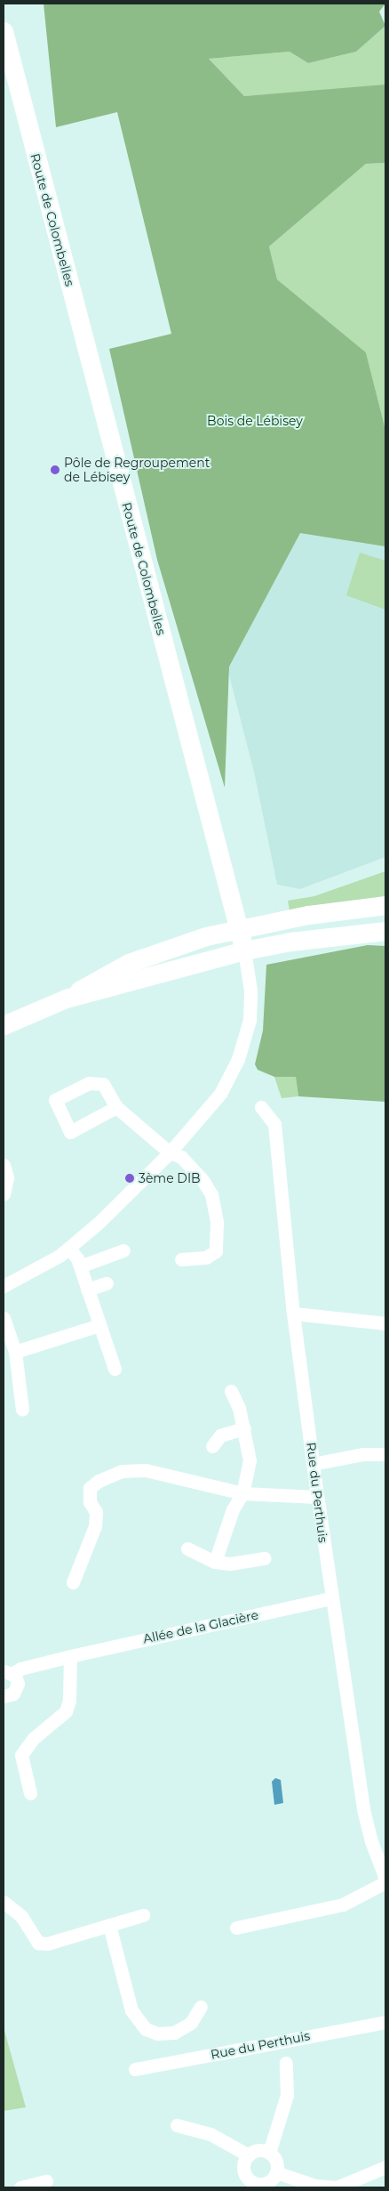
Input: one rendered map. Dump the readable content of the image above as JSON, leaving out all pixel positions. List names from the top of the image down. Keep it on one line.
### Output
{"streets":{"main road":["Route de Colombelles"],"street":["Rue du Perthuis","Allée de la Glacière"]},"crossings":[["Rue du Perthuis","Allée de la Glacière"]],"parks":["Bois de Lébisey"],"places":["Pôle de Regroupement de Lébisey","3ème DIB"]}
